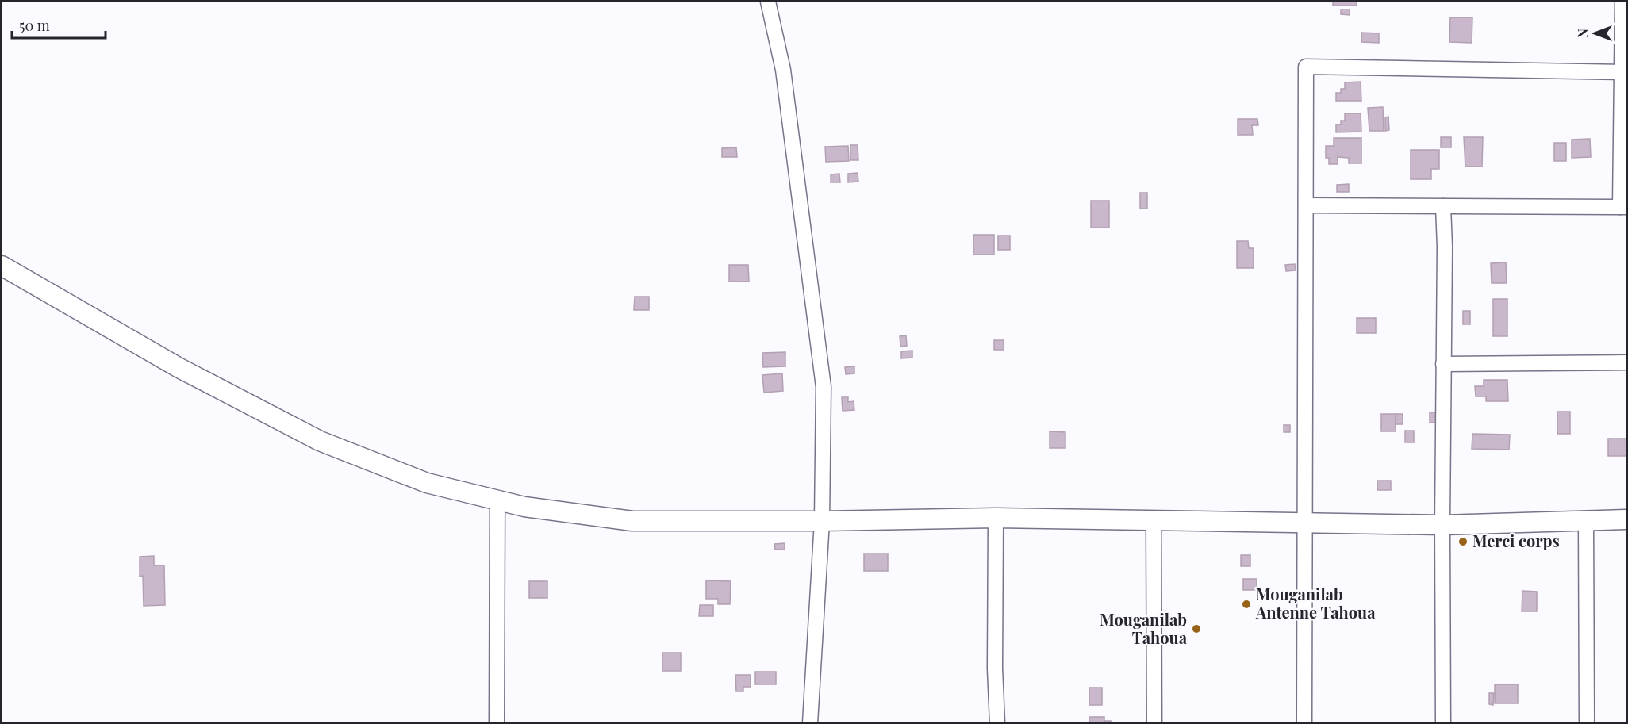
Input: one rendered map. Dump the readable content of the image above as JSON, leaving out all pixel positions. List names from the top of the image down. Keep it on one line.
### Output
{"places":["Merci corps","Mouganilab Antenne Tahoua","Mouganilab Tahoua"],"scale_bar":"50 m","north":"left"}
